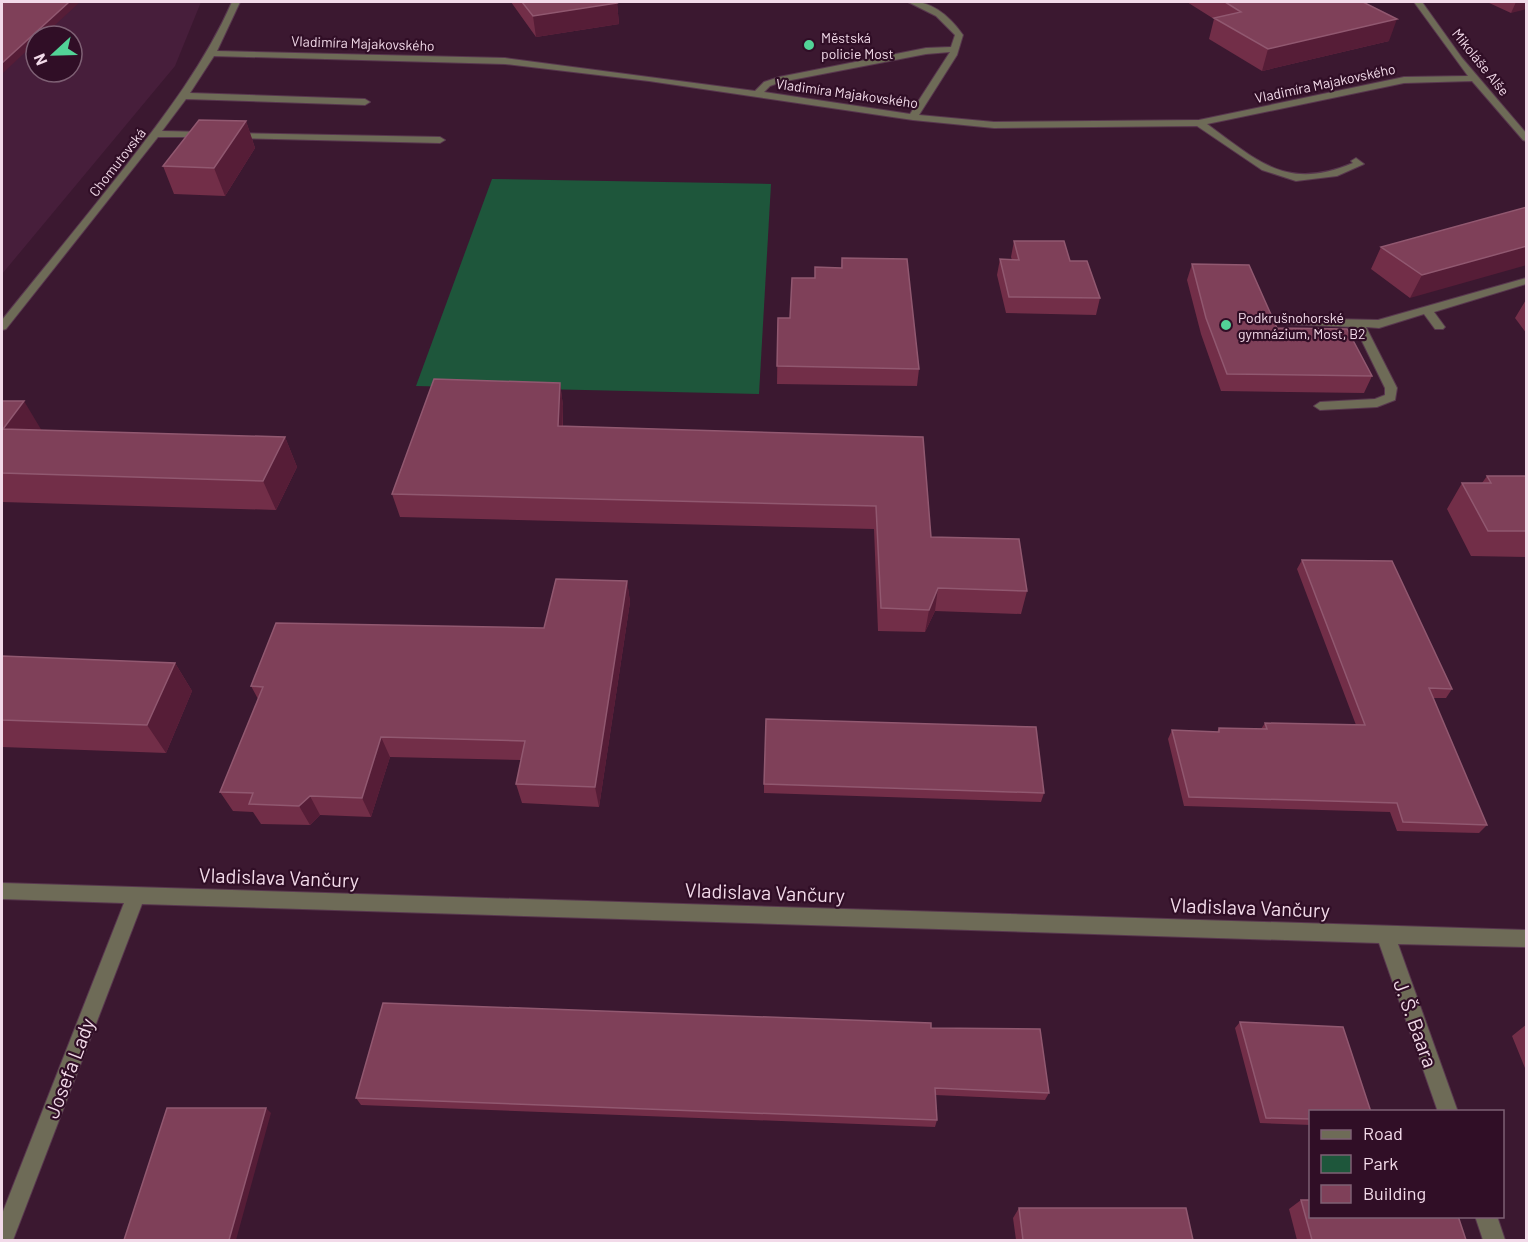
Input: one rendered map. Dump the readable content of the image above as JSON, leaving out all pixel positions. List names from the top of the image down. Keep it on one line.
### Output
{"streets":{"street":["Vladimíra Majakovského","Mikoláše Alše","Chomutovská","Vladislava Vančury","J. Š. Baara","Josefa Lady"]},"crossings":[["Vladimíra Majakovského","Mikoláše Alše"],["Vladimíra Majakovského","Chomutovská"],["Vladislava Vančury","J. Š. Baara"],["Vladislava Vančury","Josefa Lady"]],"places":["Městská policie Most","Podkrušnohorské gymnázium, Most, B2"],"legend":["Road","Park","Building"],"north":"left"}
